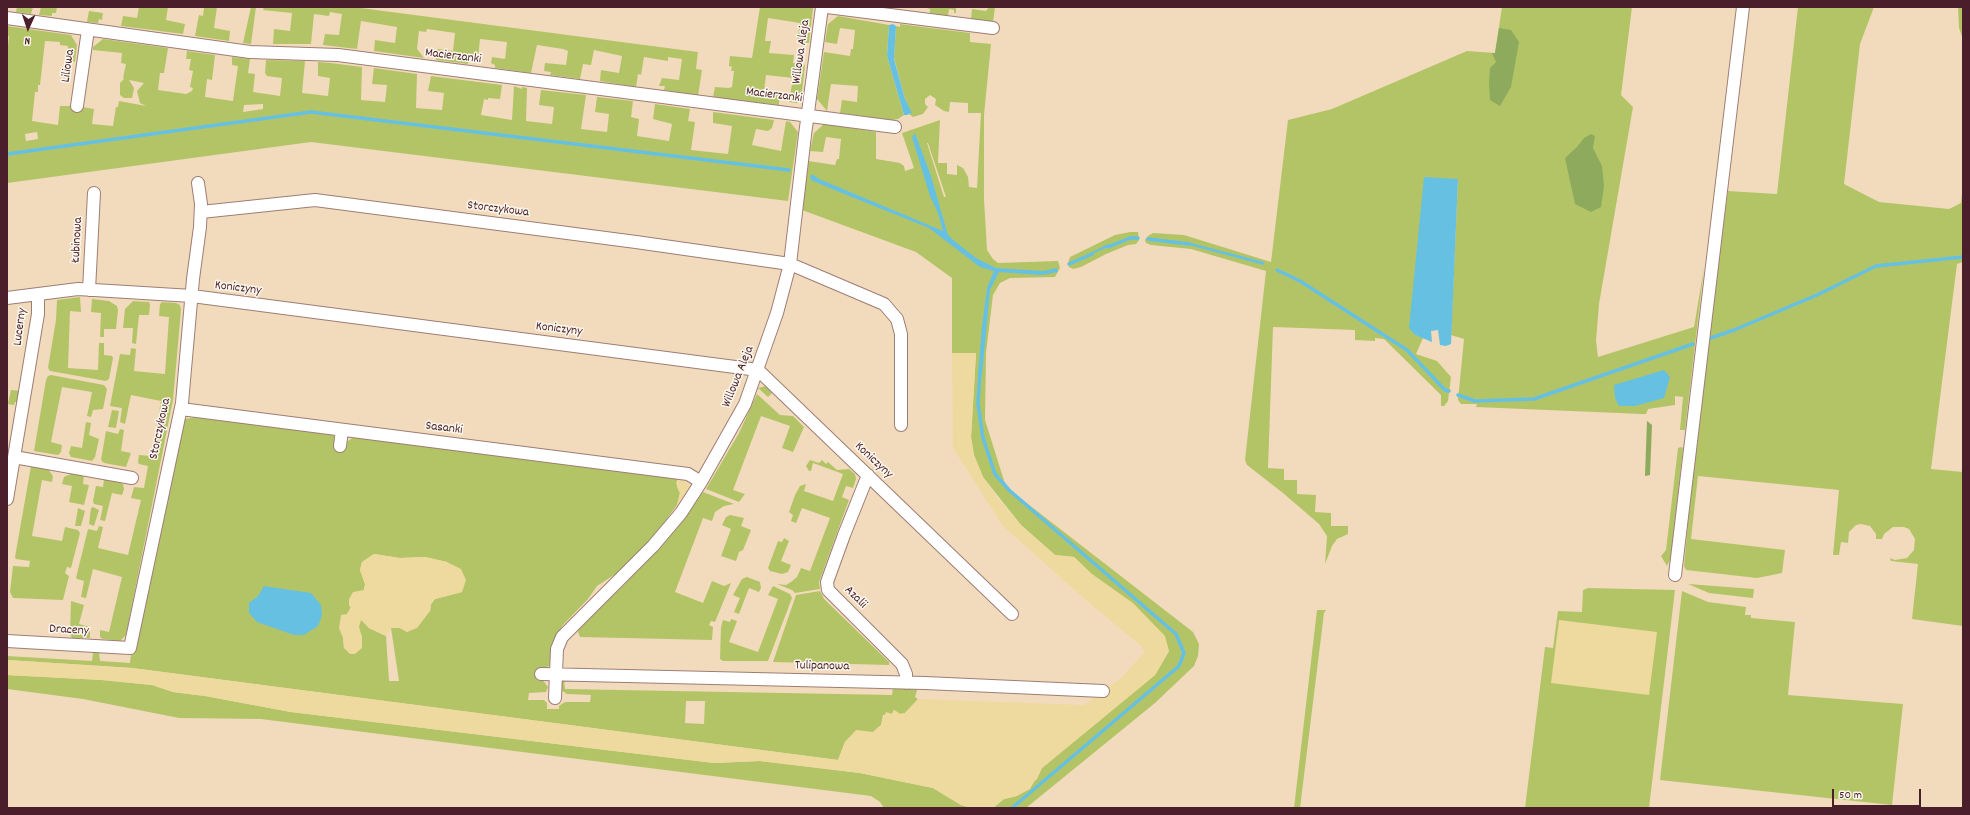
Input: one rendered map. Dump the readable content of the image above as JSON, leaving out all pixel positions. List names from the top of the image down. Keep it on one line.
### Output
{"streets":{"street":["Willowa Aleja","Macierzanki","Liliowa","Storczykowa","Łubinowa","Koniczyny","Lucerny","Sasanki","Azalii","Draceny","Tulipanowa"]},"crossings":[["Willowa Aleja","Macierzanki"],["Willowa Aleja","Storczykowa"],["Willowa Aleja","Koniczyny"],["Willowa Aleja","Sasanki"],["Willowa Aleja","Tulipanowa"],["Macierzanki","Liliowa"],["Storczykowa","Koniczyny"],["Storczykowa","Sasanki"],["Storczykowa","Draceny"],["Łubinowa","Koniczyny"],["Koniczyny","Lucerny"],["Koniczyny","Azalii"],["Azalii","Tulipanowa"]],"scale_bar":"50 m","north":"bottom"}
